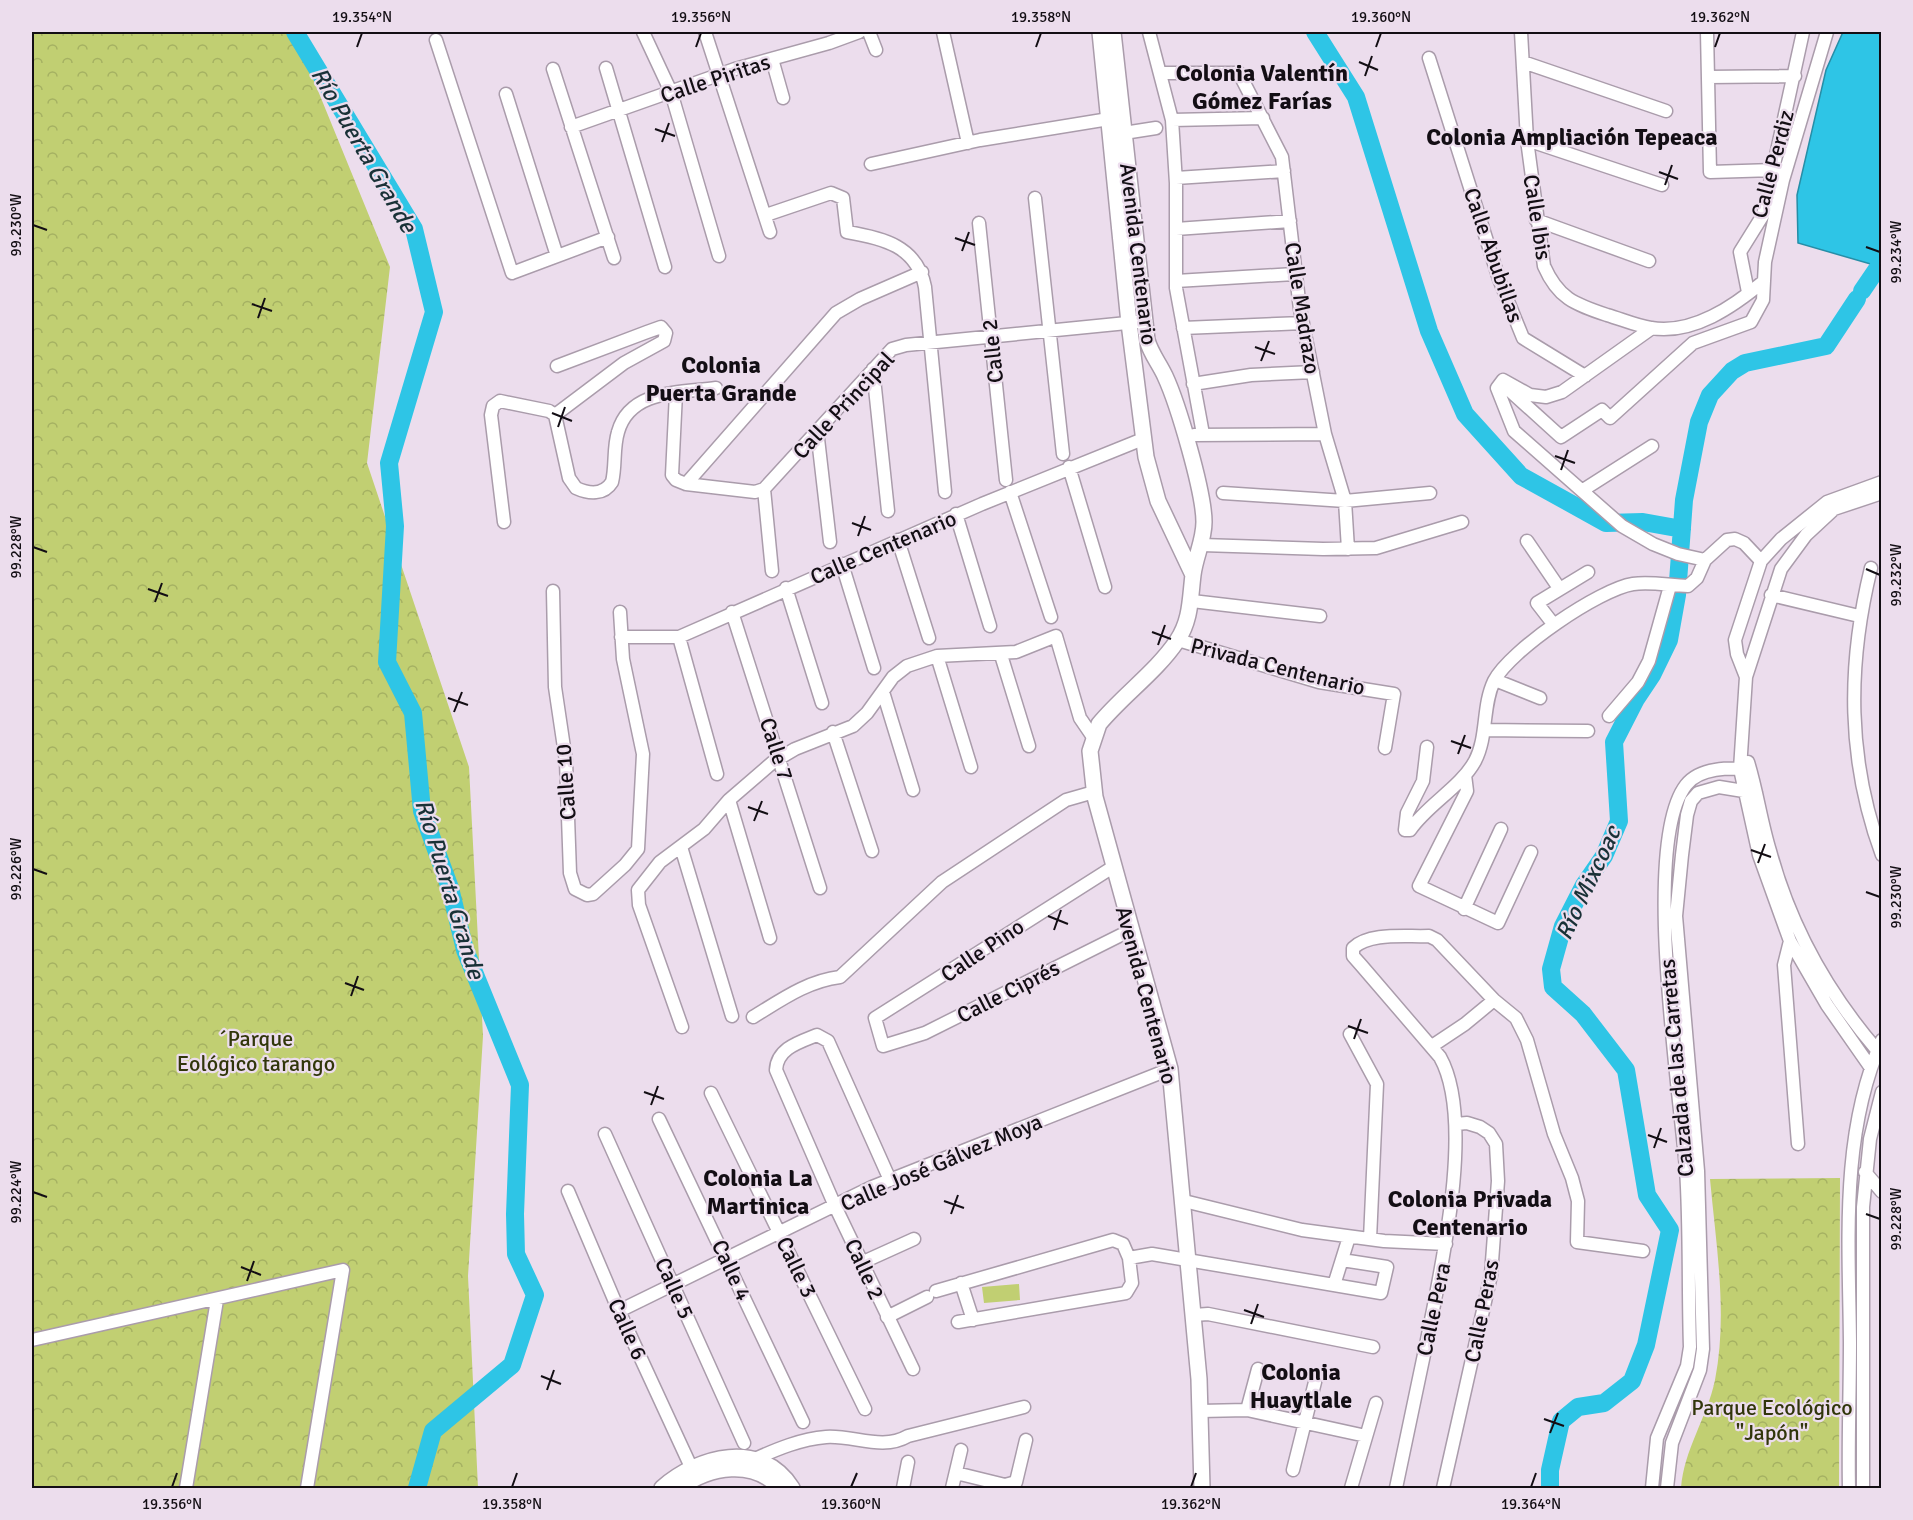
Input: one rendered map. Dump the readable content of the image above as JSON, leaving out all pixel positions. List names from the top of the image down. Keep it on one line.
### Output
{"streets":{"main road":["Avenida Centenario"],"street":["Calle Piritas","Calle Perdiz","Calle Ibis","Calle Abubillas","Calle Madrazo","Calle 2","Calle Principal","Calle Centenario","Privada Centenario","Calle 7","Calle 10","Calle Pino","Calle Ciprés","Calzada de las Carretas","Calle José Gálvez Moya","Calle 3","Calle 4","Calle 5","Calle Pera","Calle Peras","Calle 6"]},"crossings":[["Calle Perdiz","Calle Ibis"],["Avenida Centenario","Calle Principal"],["Avenida Centenario","Calle Centenario"],["Avenida Centenario","Privada Centenario"],["Avenida Centenario","Calle Pino"],["Avenida Centenario","Calle Ciprés"],["Avenida Centenario","Calle José Gálvez Moya"],["Calle 2","Calle Principal"],["Calle 2","Calle Centenario"],["Calle 2","Calle José Gálvez Moya"],["Calle Centenario","Calle 7"],["Calle Centenario","Calle 10"],["Calle Pino","Calle Ciprés"],["Calle José Gálvez Moya","Calle 3"],["Calle José Gálvez Moya","Calle 4"],["Calle José Gálvez Moya","Calle 5"],["Calle José Gálvez Moya","Calle 6"],["Calle Pera","Calle Peras"]],"districts":["Colonia Valentín Gómez Farías","Colonia Ampliación Tepeaca","Colonia Puerta Grande","Colonia La Martinica","Colonia Privada Centenario","Colonia Huaytlale"],"water":["Río Puerta Grande","Río Mixcoac"],"parks":["´Parque Eológico tarango","Parque Ecológico \"Japón\""],"coordinates":["19.354°N","19.356°N","19.358°N","19.360°N","19.362°N","99.230°W","99.234°W","99.228°W","99.232°W","99.226°W","99.224°W","19.364°N"]}
